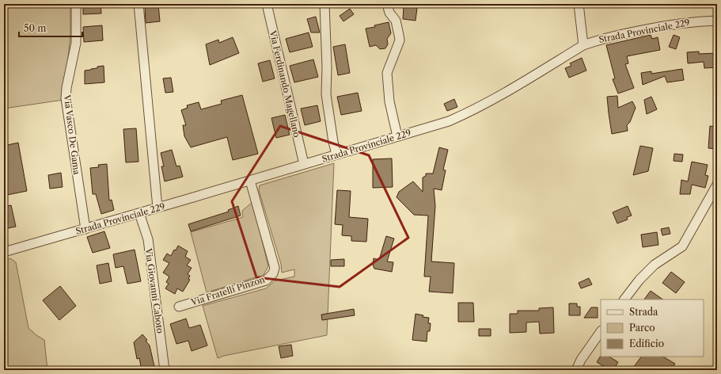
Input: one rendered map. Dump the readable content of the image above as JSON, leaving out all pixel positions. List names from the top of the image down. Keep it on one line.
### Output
{"streets":{"street":["Strada Provinciale 229","Via Ferdinando Magellano","Via Vasco De Gama","Via Giovanni Caboto","Via Fratelli Pinzon"]},"crossings":[["Strada Provinciale 229","Via Ferdinando Magellano"],["Strada Provinciale 229","Via Vasco De Gama"],["Strada Provinciale 229","Via Giovanni Caboto"],["Strada Provinciale 229","Via Fratelli Pinzon"]],"legend":["Strada","Parco","Edificio"],"scale_bar":"50 m"}
